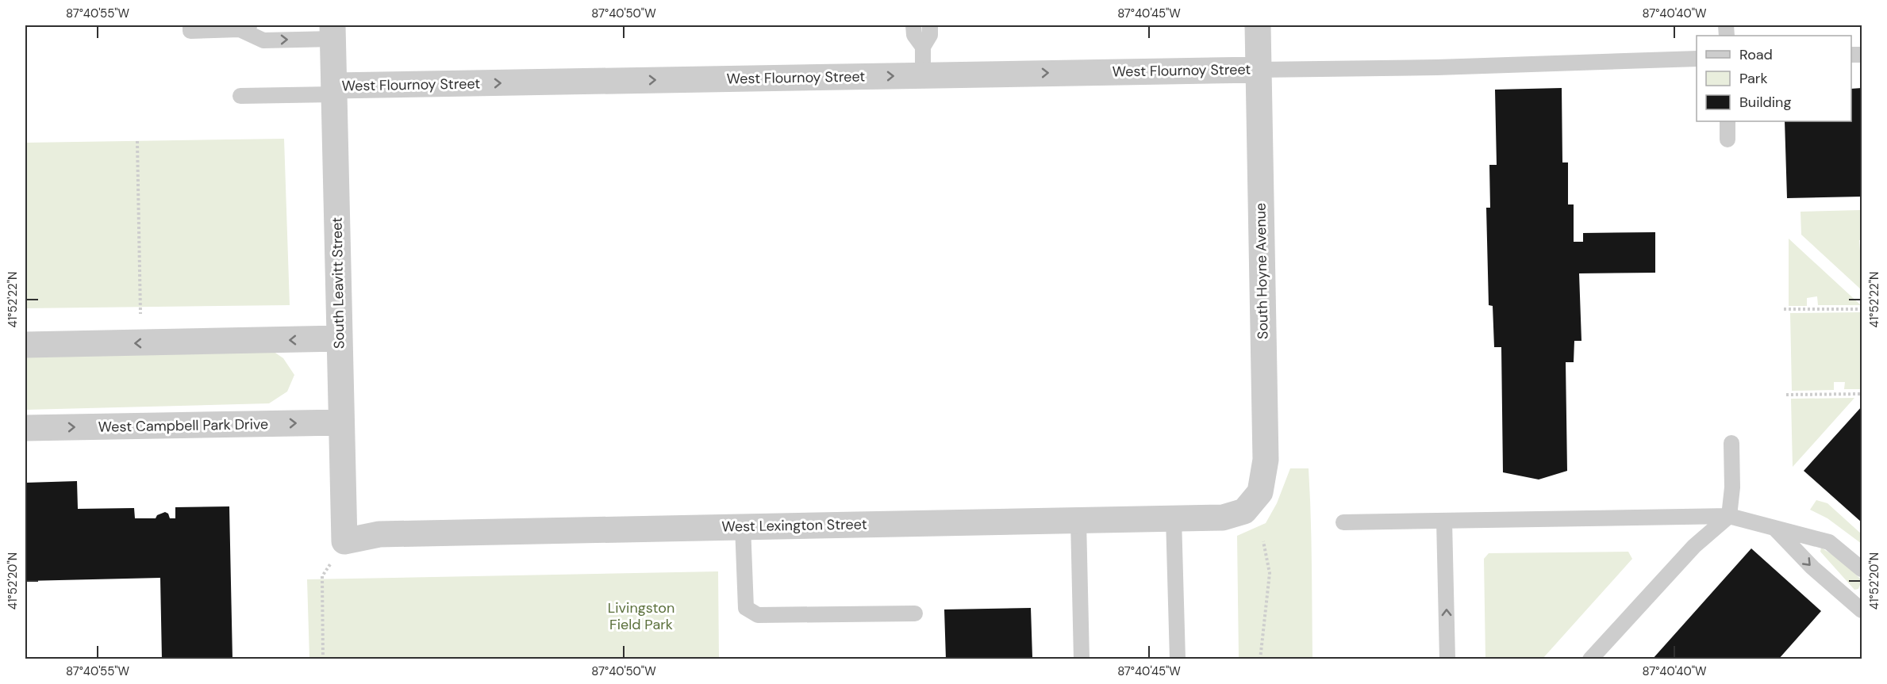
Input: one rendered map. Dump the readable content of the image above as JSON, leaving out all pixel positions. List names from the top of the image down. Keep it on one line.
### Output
{"streets":{"street":["West Flournoy Street","South Hoyne Avenue","South Leavitt Street","West Campbell Park Drive","West Lexington Street"]},"crossings":[["West Flournoy Street","South Hoyne Avenue"],["West Flournoy Street","South Leavitt Street"],["South Hoyne Avenue","West Lexington Street"],["South Leavitt Street","West Campbell Park Drive"],["South Leavitt Street","West Lexington Street"]],"one_way":["West Flournoy Street"],"parks":["Livingston Field Park"],"legend":["Road","Park","Building"],"coordinates":["87°40'55\"W","87°40'50\"W","87°40'45\"W","87°40'40\"W","41°52'22\"N","41°52'20\"N"]}
